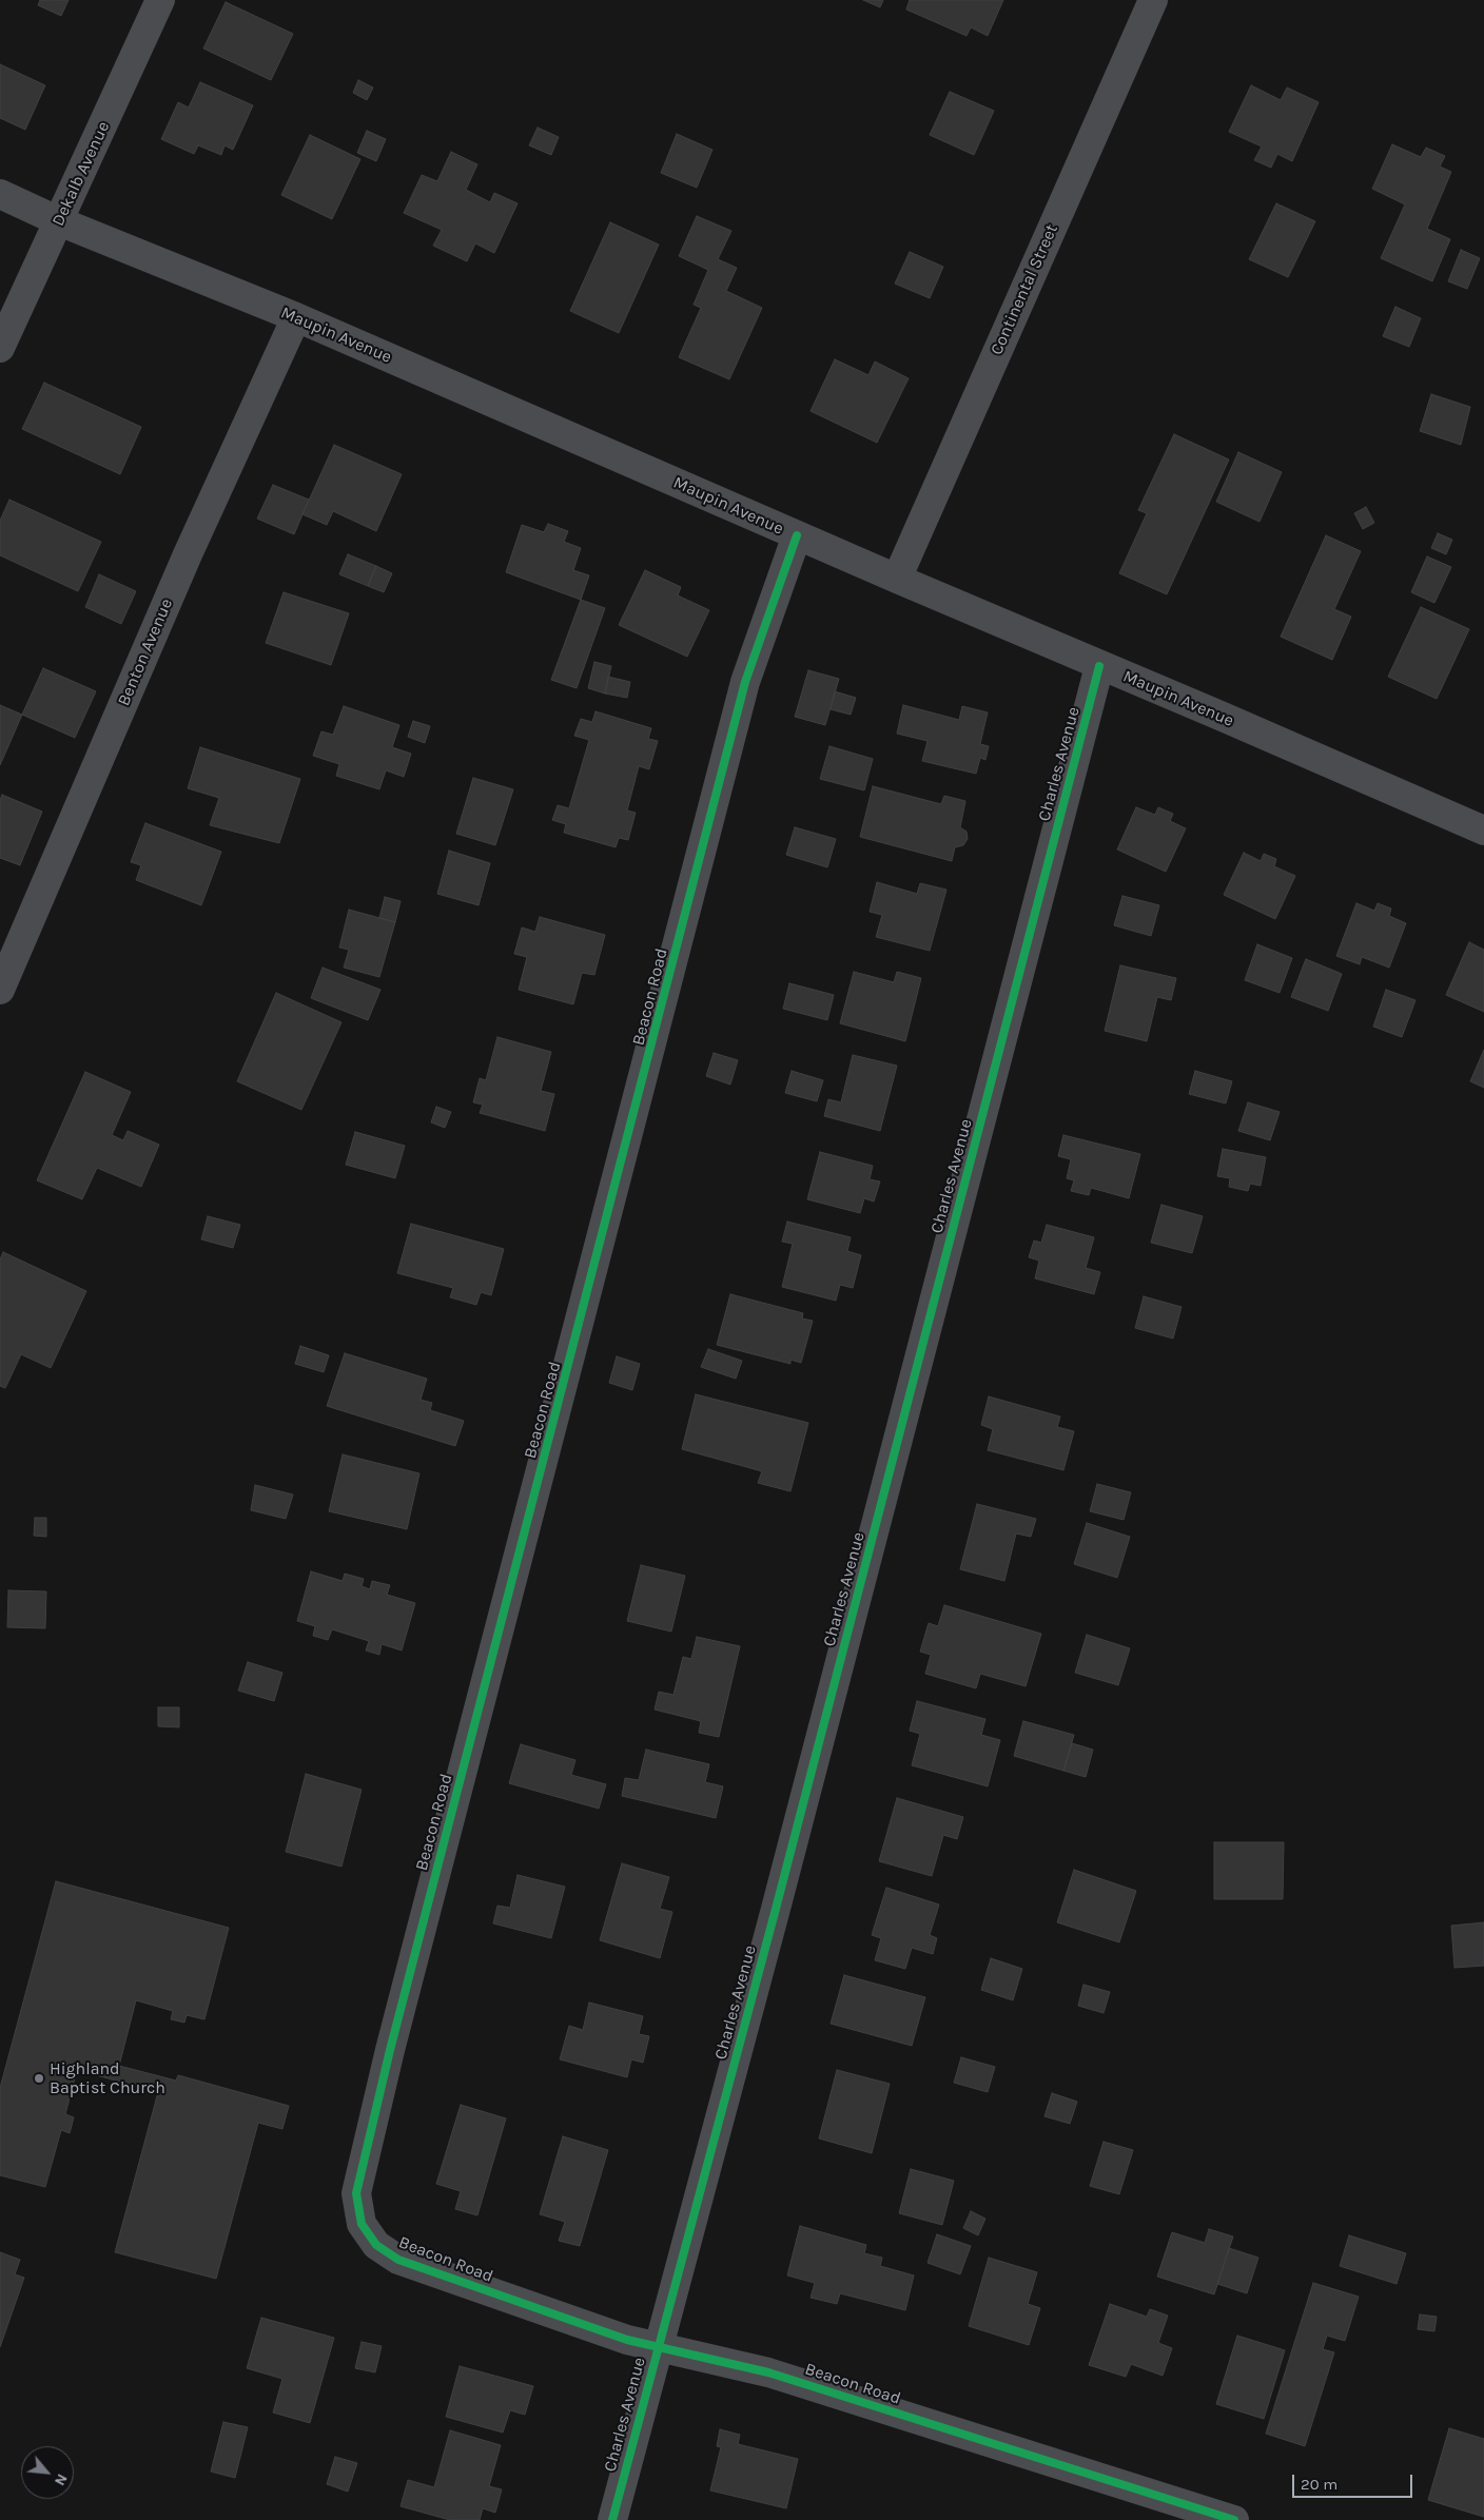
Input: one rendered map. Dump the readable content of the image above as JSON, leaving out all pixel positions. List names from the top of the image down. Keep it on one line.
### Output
{"streets":{"street":["Dekalb Avenue","Continental Street","Maupin Avenue","Benton Avenue","Charles Avenue","Beacon Road"]},"crossings":[["Dekalb Avenue","Maupin Avenue"],["Continental Street","Maupin Avenue"],["Maupin Avenue","Benton Avenue"],["Maupin Avenue","Charles Avenue"],["Maupin Avenue","Beacon Road"],["Charles Avenue","Beacon Road"]],"places":["Highland Baptist Church"],"scale_bar":"20 m","north":"bottom right"}
